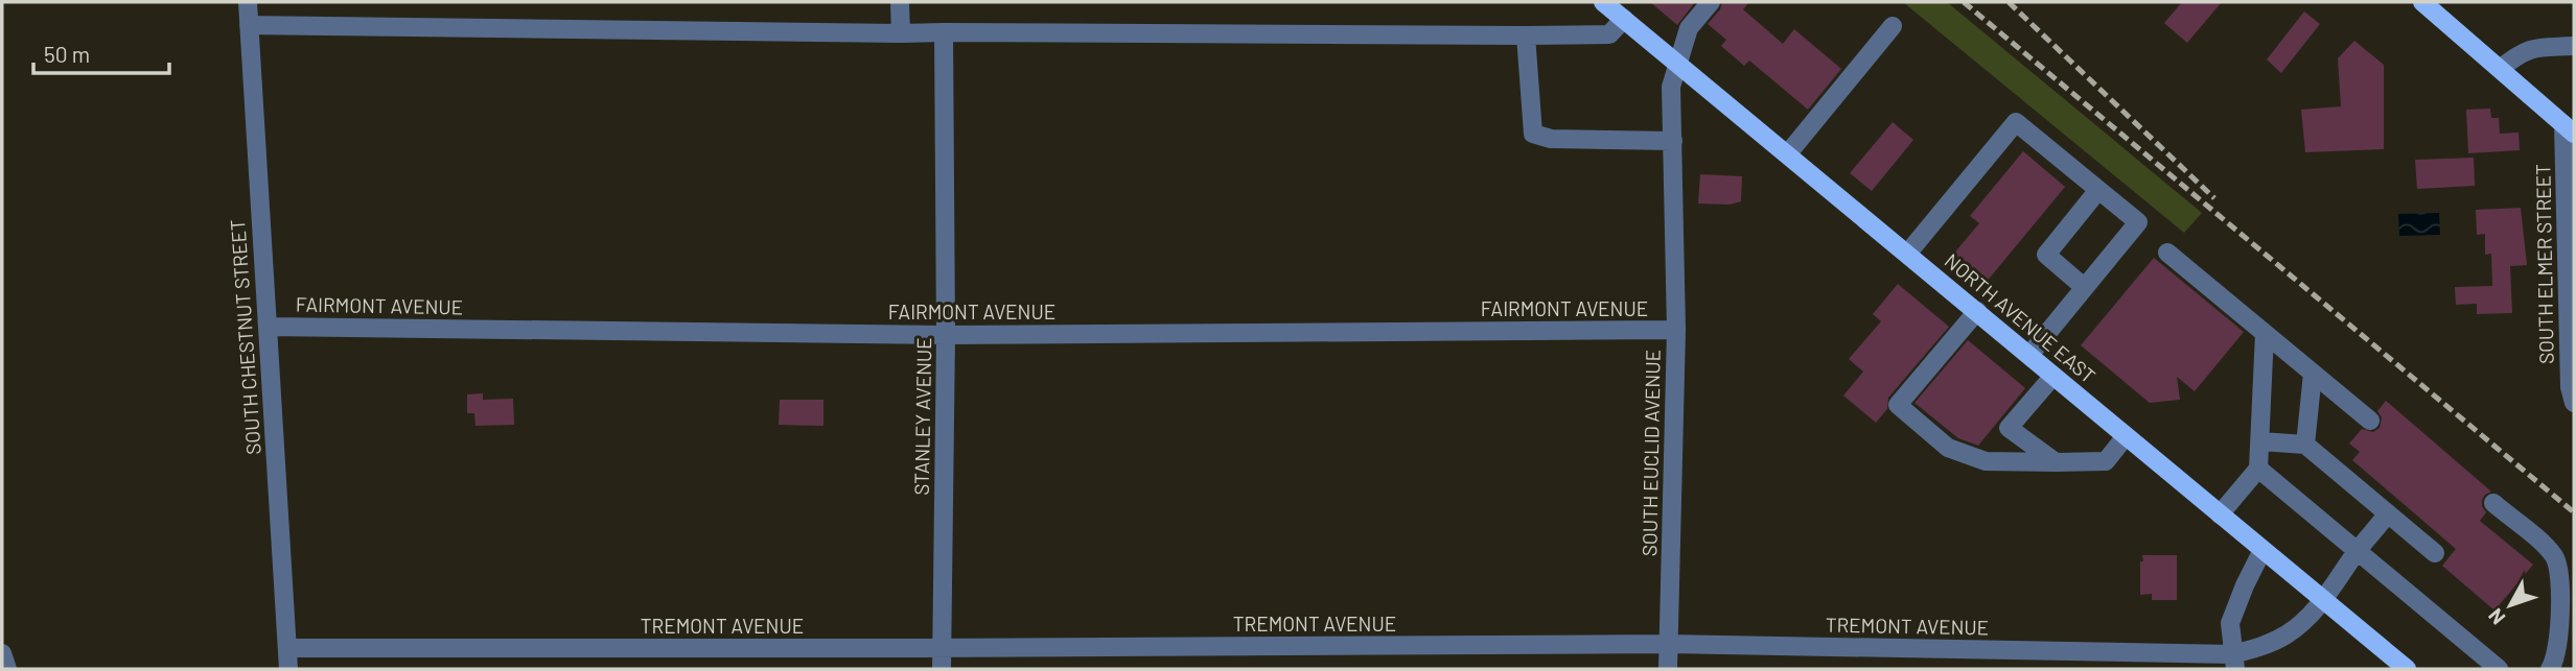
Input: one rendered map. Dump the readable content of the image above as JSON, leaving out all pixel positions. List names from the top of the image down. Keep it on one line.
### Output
{"streets":{"main road":["NORTH AVENUE EAST"],"street":["SOUTH ELMER STREET","FAIRMONT AVENUE","SOUTH CHESTNUT STREET","STANLEY AVENUE","SOUTH EUCLID AVENUE","TREMONT AVENUE"]},"crossings":[["FAIRMONT AVENUE","SOUTH CHESTNUT STREET"],["FAIRMONT AVENUE","STANLEY AVENUE"],["FAIRMONT AVENUE","SOUTH EUCLID AVENUE"],["NORTH AVENUE EAST","SOUTH EUCLID AVENUE"],["NORTH AVENUE EAST","TREMONT AVENUE"],["SOUTH CHESTNUT STREET","TREMONT AVENUE"],["STANLEY AVENUE","TREMONT AVENUE"],["SOUTH EUCLID AVENUE","TREMONT AVENUE"]],"scale_bar":"50 m","north":"bottom left"}
